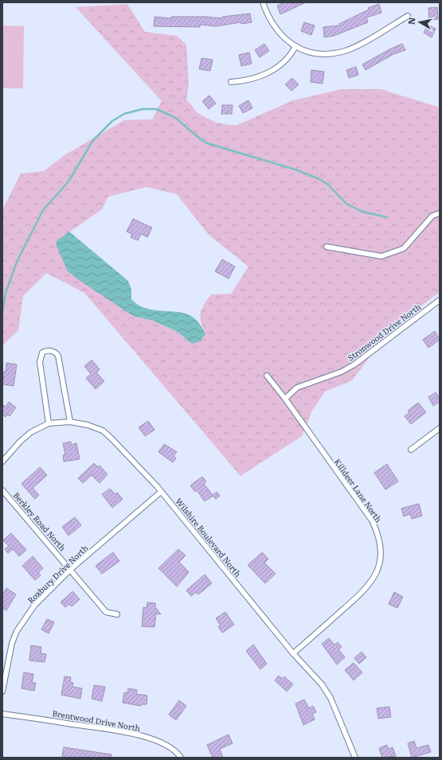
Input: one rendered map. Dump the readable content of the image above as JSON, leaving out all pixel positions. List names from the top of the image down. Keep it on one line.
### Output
{"streets":{"street":["Stronwood Drive North","Killdeer Lane North","Berkley Road North","Wilshire Boulevard North","Roxbury Drive North","Brentwood Drive North"]},"crossings":[["Stronwood Drive North","Killdeer Lane North"],["Killdeer Lane North","Wilshire Boulevard North"],["Berkley Road North","Roxbury Drive North"],["Wilshire Boulevard North","Roxbury Drive North"]],"north":"left"}
